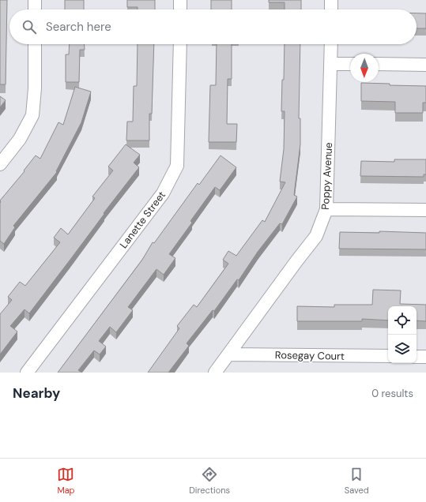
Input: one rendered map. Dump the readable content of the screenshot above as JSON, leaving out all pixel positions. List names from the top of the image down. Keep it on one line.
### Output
{"streets":{"street":["Poppy Avenue","Lanette Street","Rosegay Court"]},"crossings":[["Poppy Avenue","Rosegay Court"]],"north":"bottom","page":{"search":"Search here","heading":["Nearby","0 results"],"nav":["Map","Directions","Saved"]}}
